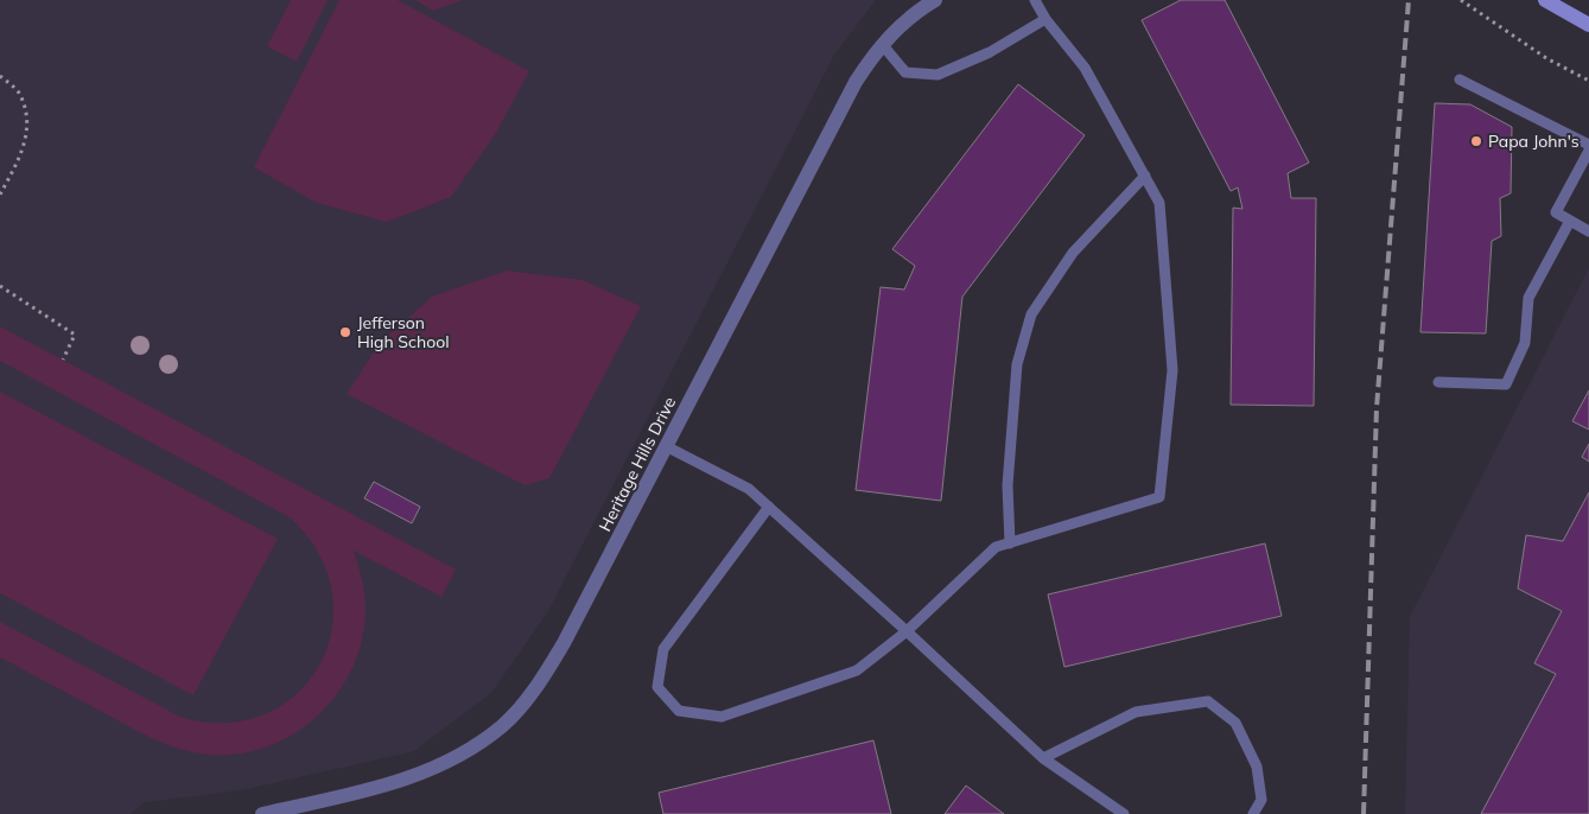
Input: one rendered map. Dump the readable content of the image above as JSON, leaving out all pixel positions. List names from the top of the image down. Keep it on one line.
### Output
{"streets":{"street":["Heritage Hills Drive"]},"places":["Papa John's","Jefferson High School"]}
